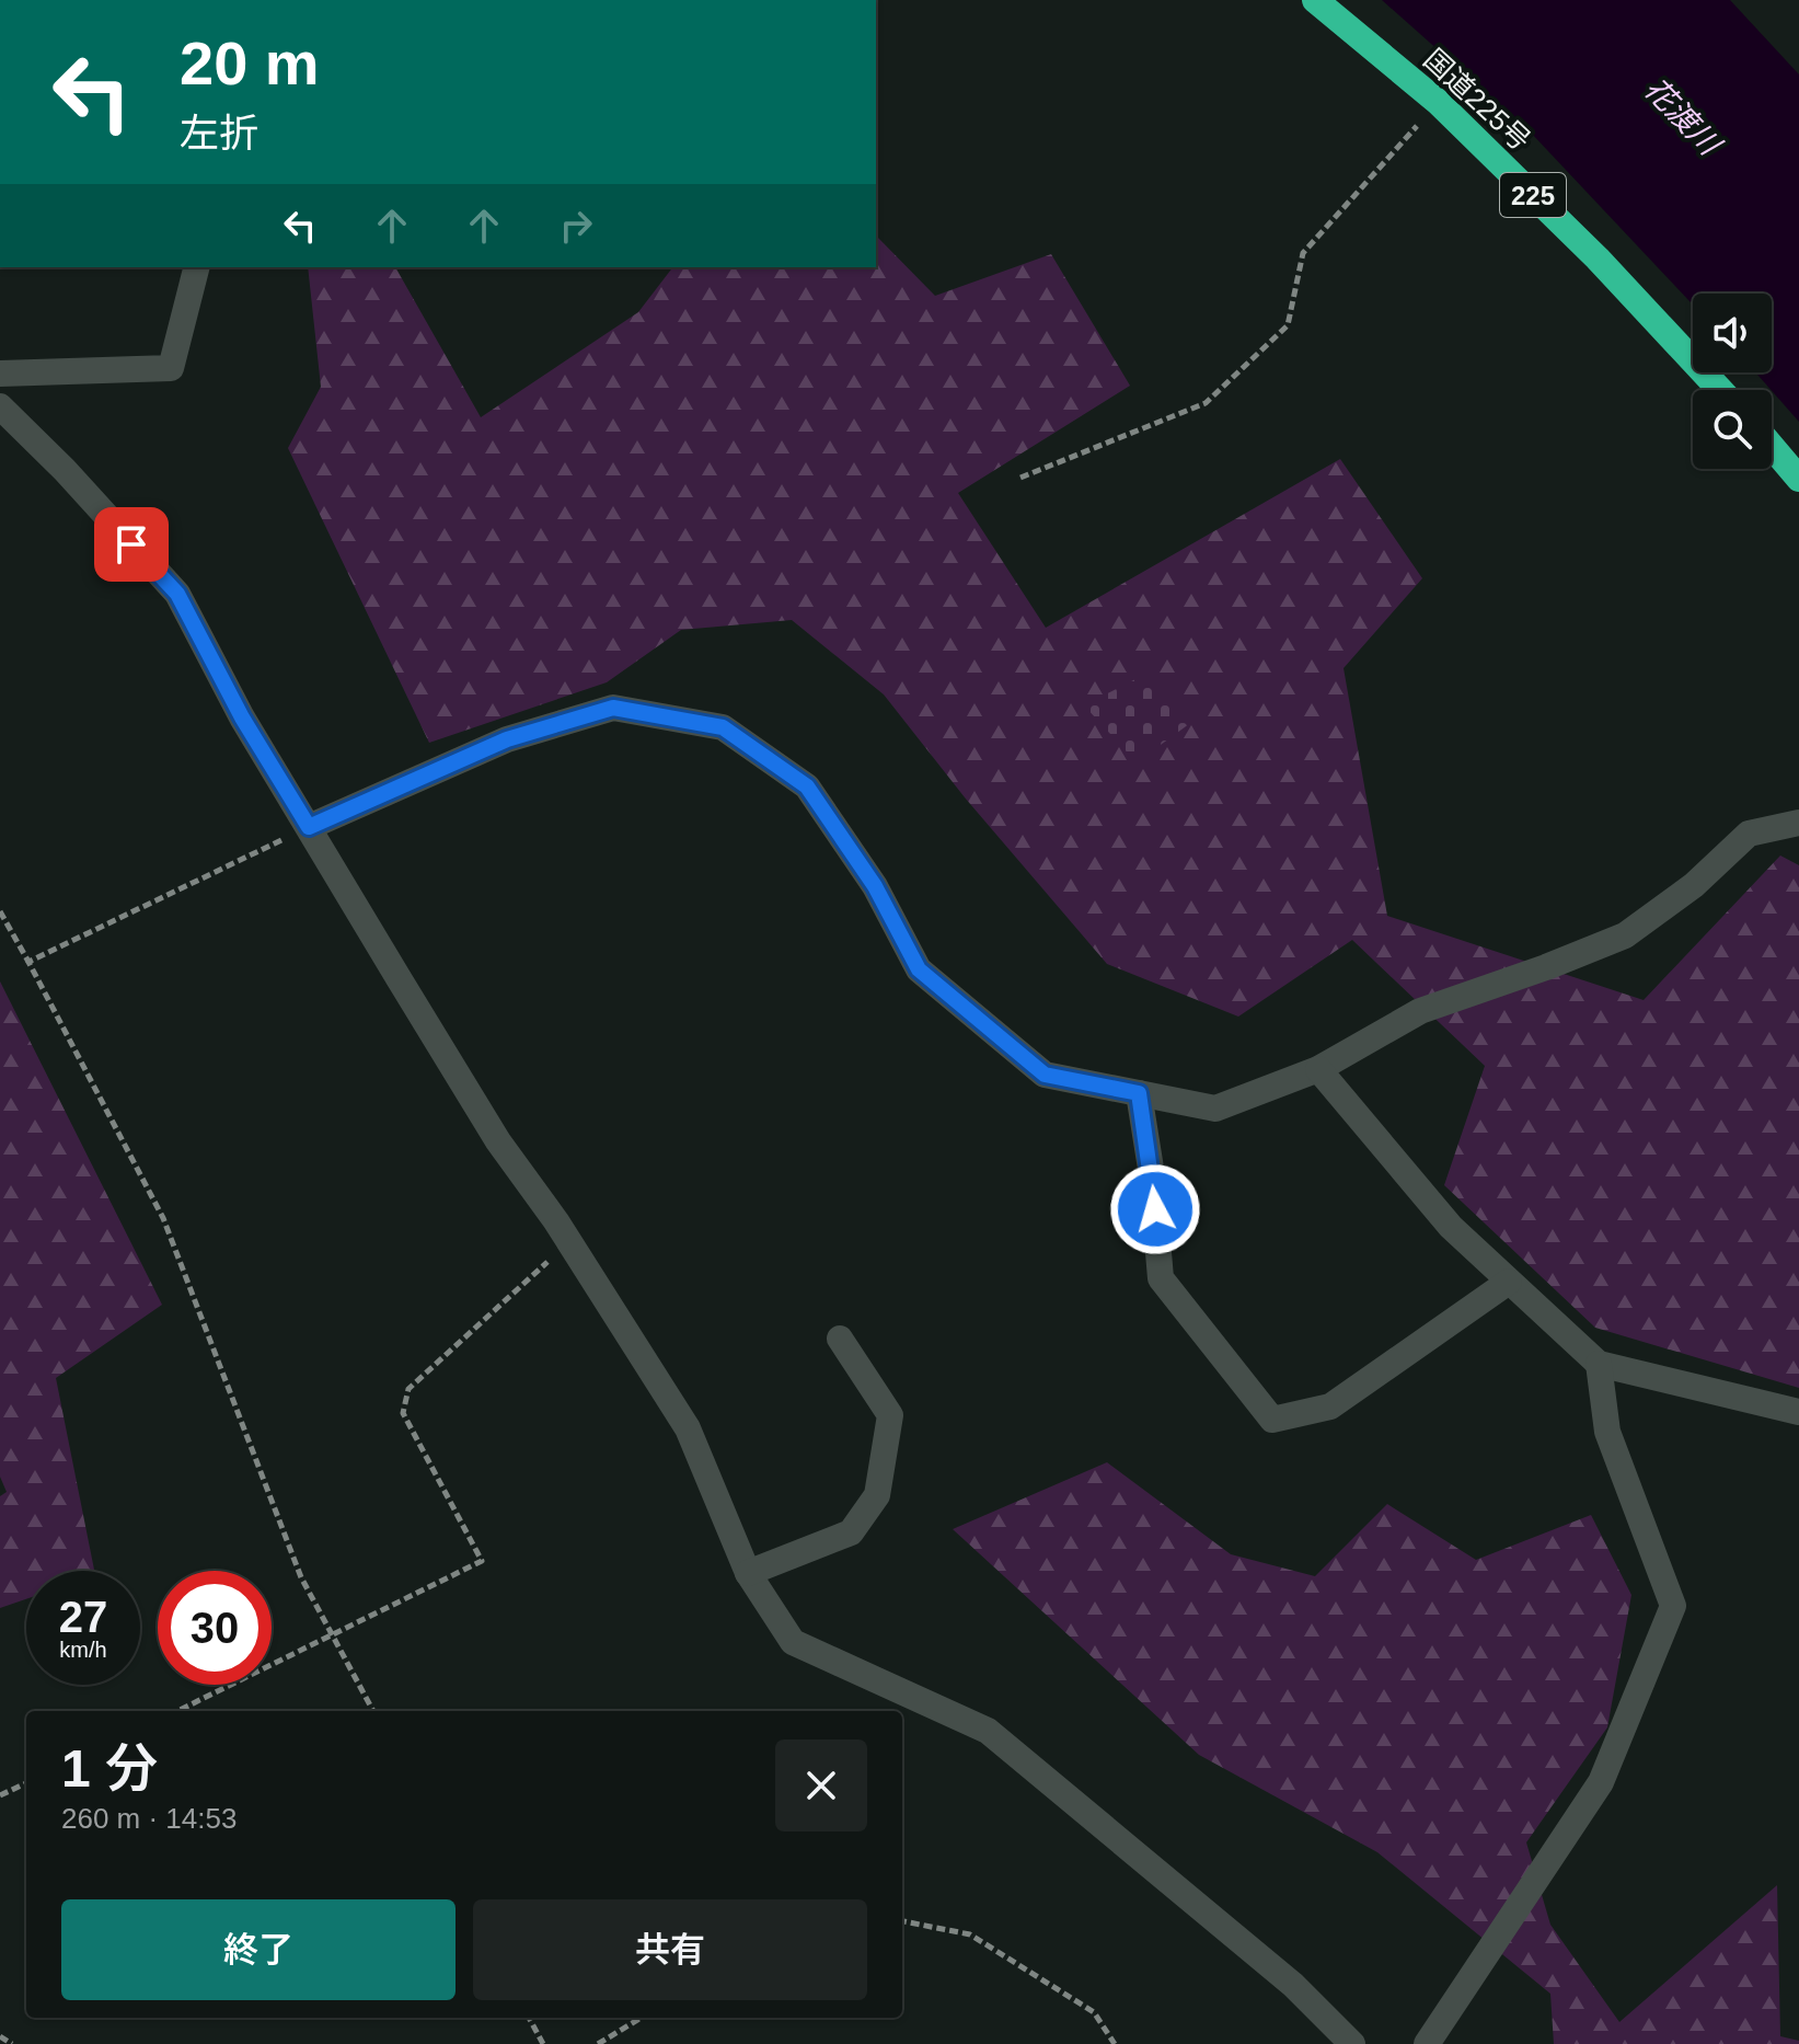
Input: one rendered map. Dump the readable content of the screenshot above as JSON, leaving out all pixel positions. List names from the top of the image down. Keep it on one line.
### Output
{"streets":{"highway":["国道225号","225"]},"water":["花渡川"],"page":{"turn":["20 m","左折"],"speed":"27 km/h","limit":"30","heading":["1 分","260 m · 14:53"],"buttons":["終了","共有"]}}
